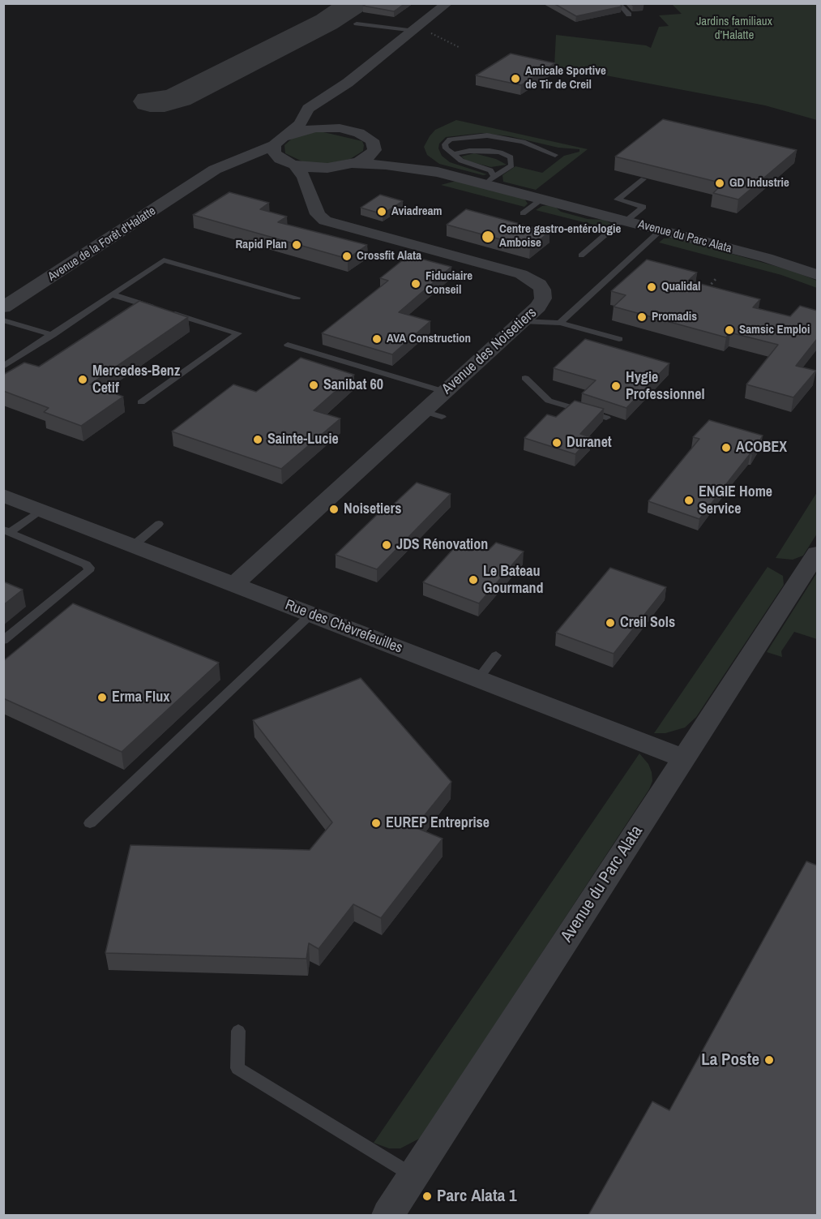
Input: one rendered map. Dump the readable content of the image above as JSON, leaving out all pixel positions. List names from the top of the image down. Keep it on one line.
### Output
{"streets":{"street":["Avenue du Parc Alata","Avenue de la Forêt d'Halatte","Avenue des Noisetiers","Rue des Chèvrefeuilles"]},"crossings":[["Avenue du Parc Alata","Avenue de la Forêt d'Halatte"],["Avenue du Parc Alata","Avenue des Noisetiers"],["Avenue du Parc Alata","Rue des Chèvrefeuilles"],["Avenue de la Forêt d'Halatte","Avenue des Noisetiers"],["Avenue des Noisetiers","Rue des Chèvrefeuilles"]],"parks":["Jardins familiaux d’Halatte"],"places":["Amicale Sportive de Tir de Creil","GD Industrie","Aviadream","Centre gastro-entérologie Amboise","Rapid Plan","Crossfit Alata","Fiduciaire Conseil","Qualidal","Promadis","Samsic Emploi","AVA Construction","Mercedes-Benz Cetif","Sanibat 60","Hygie Professionnel","Sainte-Lucie","Duranet","ACOBEX","ENGIE Home Service","Noisetiers","JDS Rénovation","Le Bateau Gourmand","Creil Sols","Erma Flux","EUREP Entreprise","La Poste","Parc Alata 1"]}
